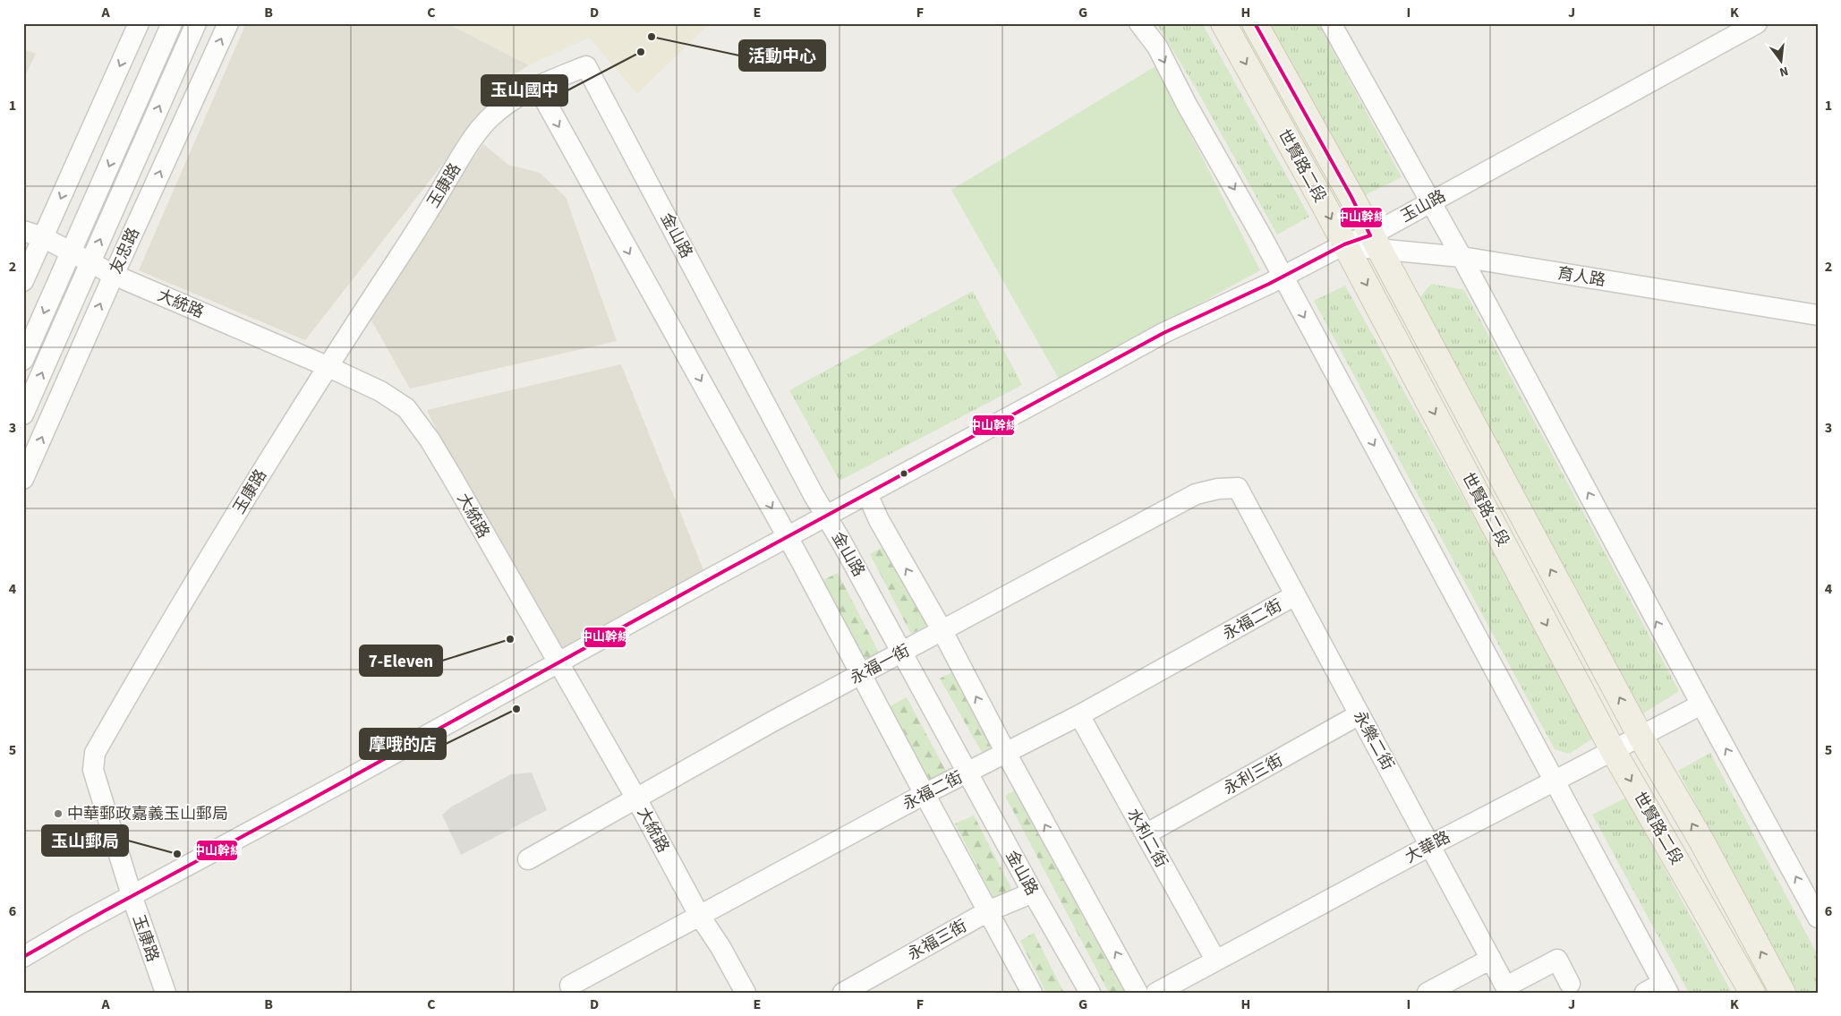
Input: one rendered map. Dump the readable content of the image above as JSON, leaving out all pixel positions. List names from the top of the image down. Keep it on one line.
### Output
{"streets":{"main road":["世賢路二段"],"street":["玉康路","玉山路","金山路","友忠路","育人路","大統路","永福二街","永福一街","永樂二街","永利三街","水利二街","大華路","永福三街"]},"crossings":[["世賢路二段","玉山路"],["世賢路二段","育人路"],["世賢路二段","大華路"],["玉康路","金山路"],["玉康路","大統路"],["玉山路","育人路"],["金山路","永福二街"],["金山路","永福一街"],["金山路","永福三街"],["友忠路","大統路"],["大統路","永福二街"],["大統路","永福一街"],["永福二街","永樂二街"],["永福二街","水利二街"],["永福一街","永樂二街"],["永樂二街","永利三街"],["永樂二街","大華路"],["永利三街","水利二街"],["水利二街","大華路"]],"places":["活動中心","玉山國中","7-Eleven","摩哦的店","中華郵政嘉義玉山郵局","玉山郵局"],"lines":["transit line 中山幹線"],"north":"bottom","grid":{"columns":["A","B","C","D","E","F","G","H","I","J","K"],"rows":["1","2","3","4","5","6"]}}
